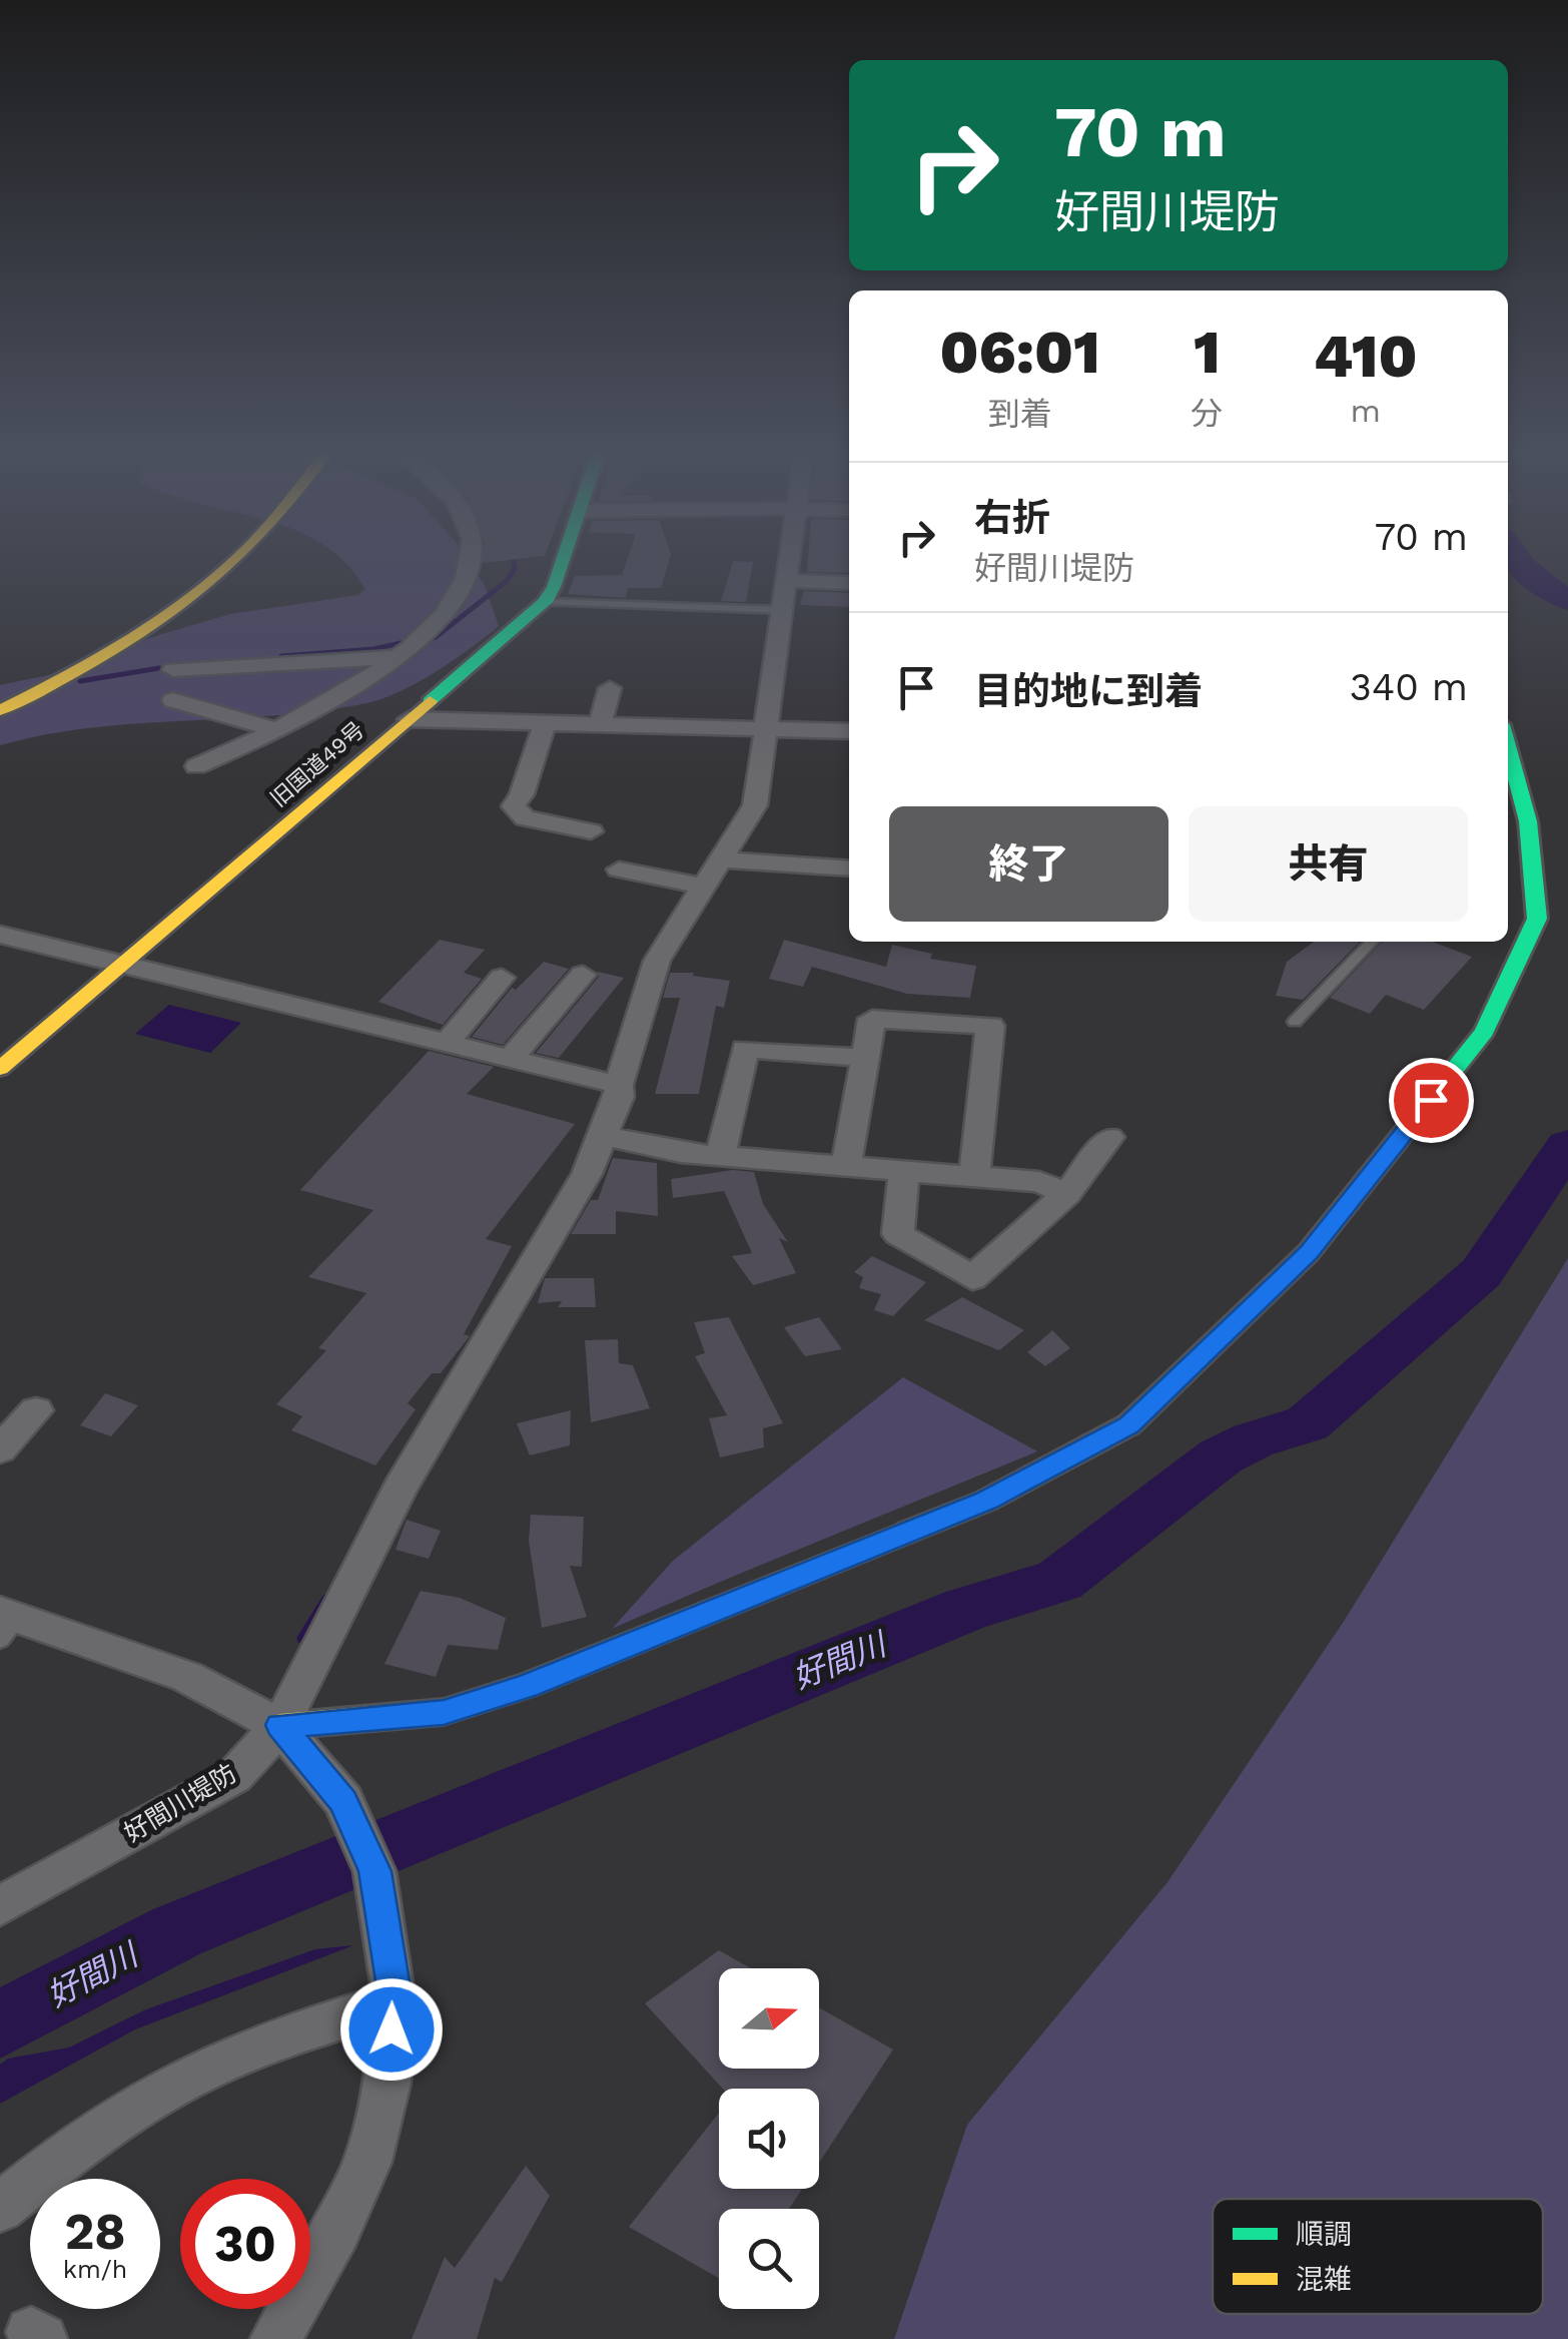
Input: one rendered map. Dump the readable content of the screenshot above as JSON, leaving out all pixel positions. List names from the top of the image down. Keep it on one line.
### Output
{"streets":{"main road":["旧国道49号"],"street":["好間川堤防"]},"water":["好間川"],"legend":["順調","混雑"],"north":"right","page":{"turn":["70 m","好間川堤防"],"eta":["06:01","到着","1","分","410","m"],"list":[{"name":"右折","note":"好間川堤防","value":"70 m"},{"name":"目的地に到着","value":"340 m"}],"buttons":["終了","共有"],"speed":"28 km/h","limit":"30"}}
